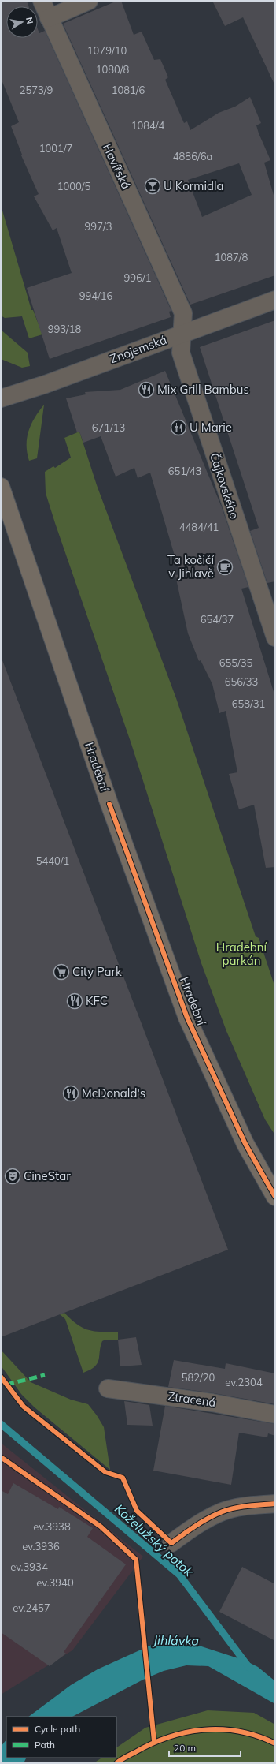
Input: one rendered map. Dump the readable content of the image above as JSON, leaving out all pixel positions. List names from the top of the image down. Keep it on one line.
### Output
{"streets":{"main road":["Hradební"],"street":["Havířská","Znojemská","Čajkovského","Ztracená"]},"crossings":[["Havířská","Znojemská"],["Havířská","Čajkovského"],["Znojemská","Čajkovského"]],"water":["Koželužský potok","Jihlávka"],"parks":["Hradební parkán"],"places":{"bar":["U Kormidla"],"restaurant":["Mix Grill Bambus","U Marie","KFC","McDonald's"],"cafe":["Ta kočičí v Jihlavě"],"supermarket":["City Park"],"theatre":["CineStar"]},"house_numbers":["1079/10","1080/8","2573/9","1081/6","1084/4","1001/7","4886/6a","1000/5","997/3","1087/8","996/1","994/16","993/18","671/13","651/43","4484/41","654/37","655/35","656/33","658/31","5440/1","582/20","ev.2304","ev.3938","ev.3936","ev.3934","ev.3940","ev.2457"],"legend":["Cycle path","Path"],"scale_bar":"20 m","north":"right"}
